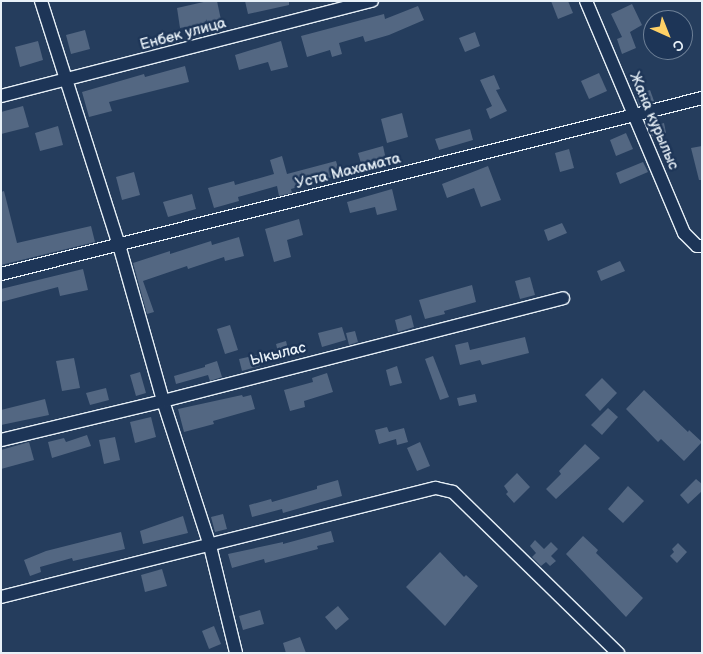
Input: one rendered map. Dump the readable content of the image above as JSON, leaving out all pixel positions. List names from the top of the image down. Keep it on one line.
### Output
{"streets":{"street":["Енбек улица","Жана курылыс","Уста Махамата","Ыкылас"]},"crossings":[["Жана курылыс","Уста Махамата"]],"north":"bottom right"}
